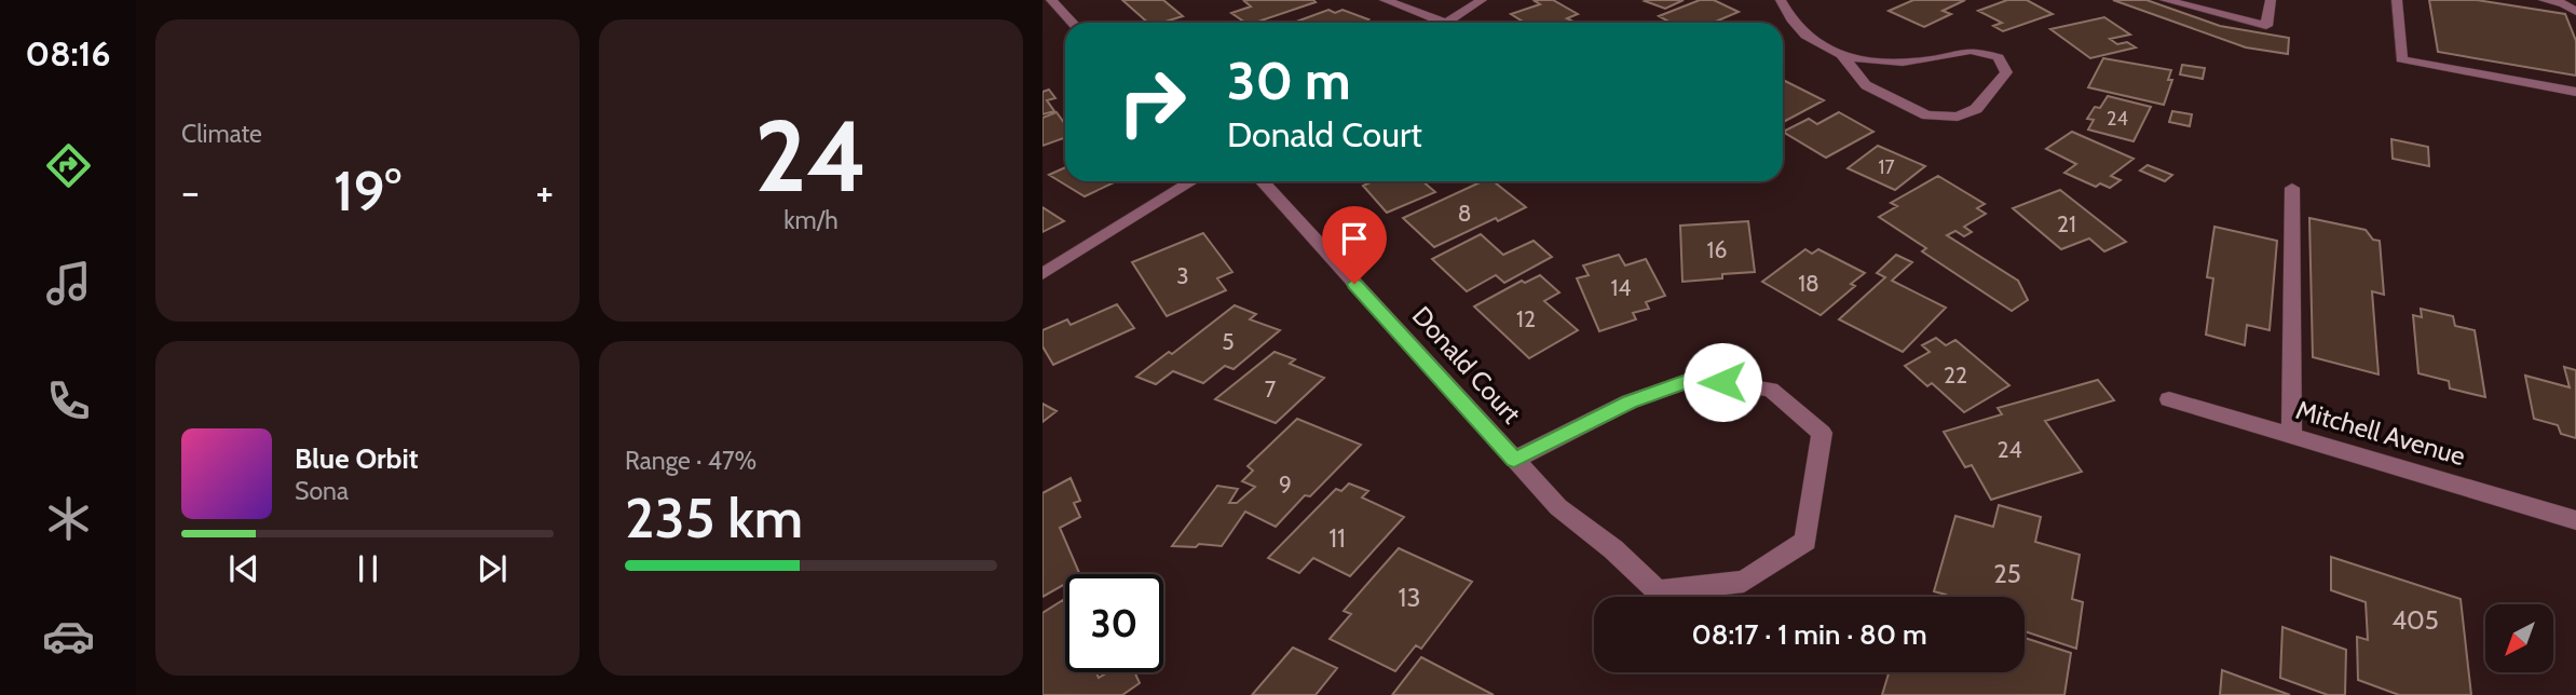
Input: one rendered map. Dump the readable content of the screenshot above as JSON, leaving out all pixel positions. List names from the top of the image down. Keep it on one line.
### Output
{"streets":{"street":["Donald Court","Mitchell Avenue"]},"house_numbers":["24","17","8","21","16","3","18","14","12","5","22","7","24","9","11","25","13","405"],"north":"bottom left","page":{"tabs":"08:16","tile":["Climate",["24","km/h"],["Range · 47%","235 km"]],"turn":["30 m","Donald Court"],"heat":["−","19°","+"],"song":["Blue Orbit","Sona"],"limit":"30","trip":"08:17 · 1 min · 80 m"}}
